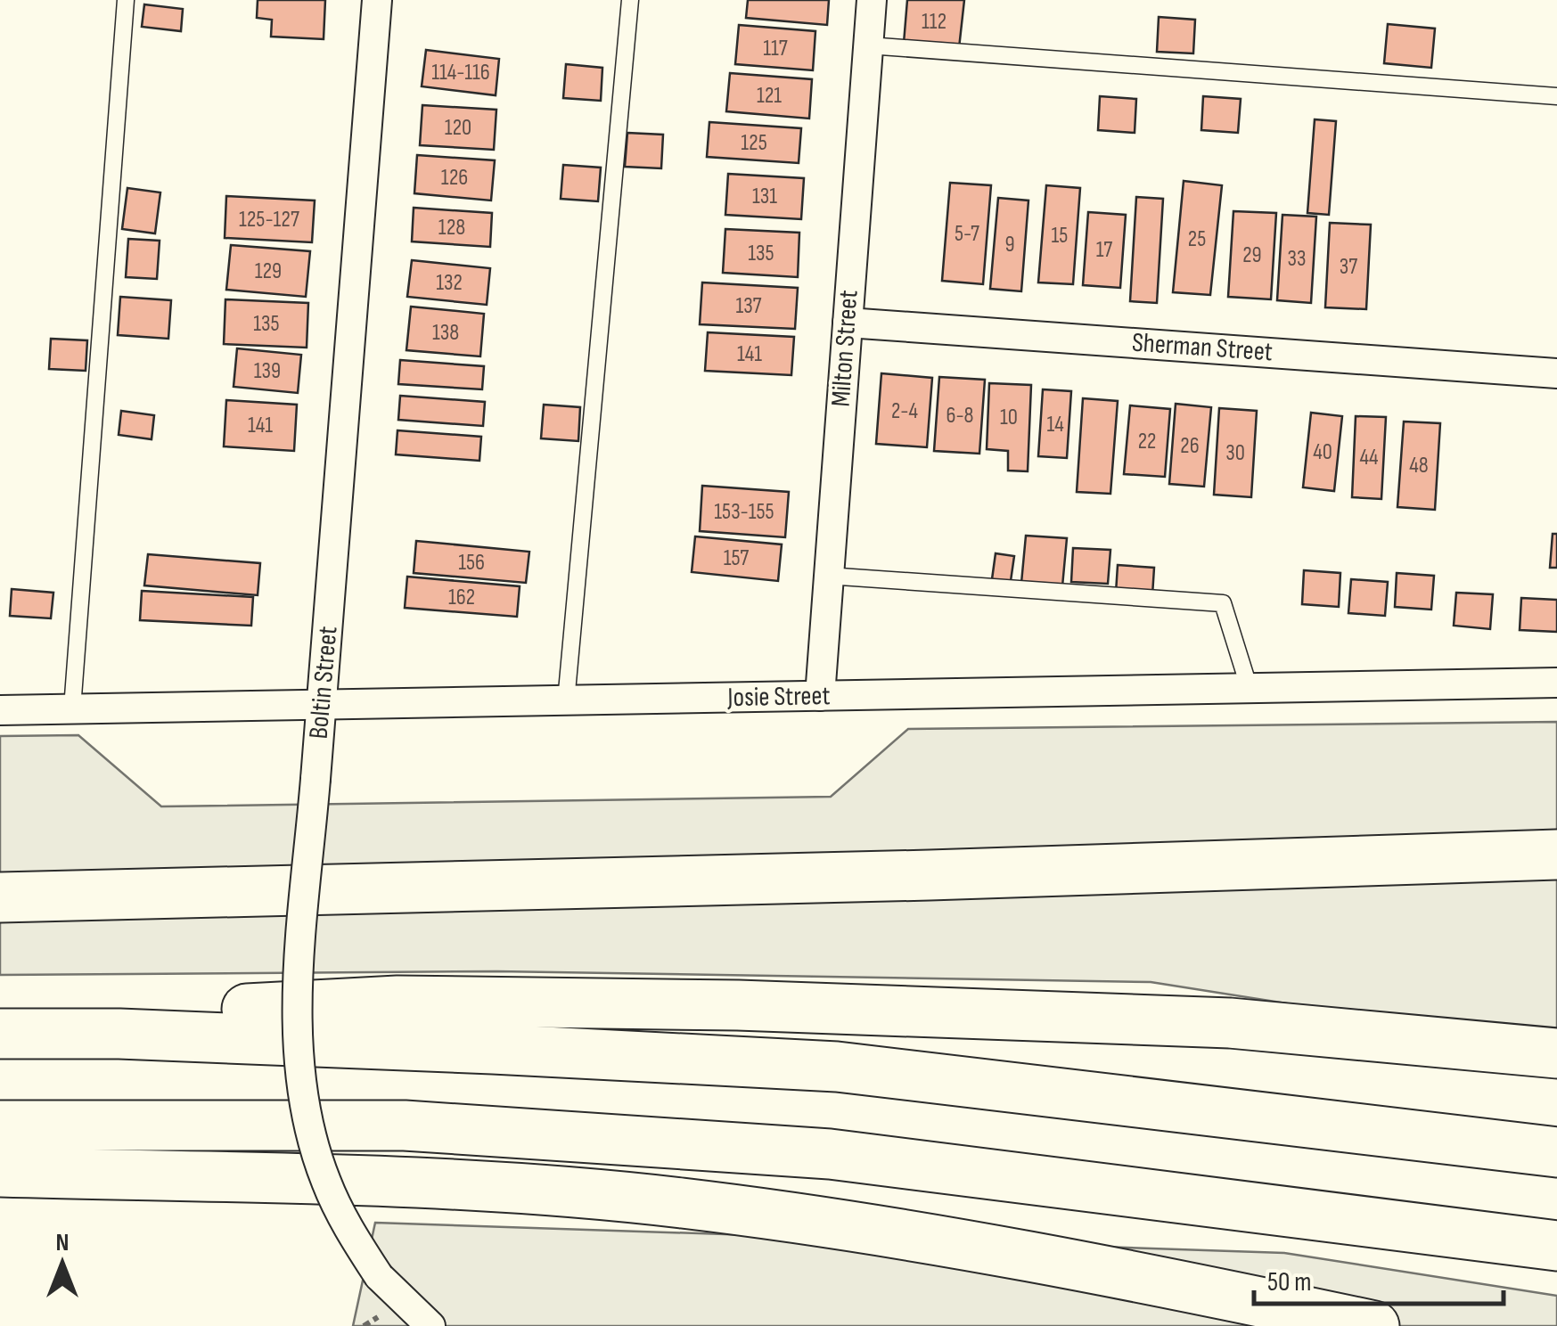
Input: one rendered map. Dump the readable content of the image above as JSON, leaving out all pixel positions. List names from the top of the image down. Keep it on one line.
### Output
{"streets":{"street":["Sherman Street","Milton Street","Boltin Street","Josie Street"]},"crossings":[["Sherman Street","Milton Street"],["Milton Street","Josie Street"],["Boltin Street","Josie Street"]],"house_numbers":["112","117","114-116","121","120","125","126","131","125-127","128","5-7","15","25","9","17","135","29","33","37","129","132","137","135","138","141","139","2-4","6-8","10","14","141","22","26","40","30","44","48","153-155","157","156","162"],"scale_bar":"50 m","north":"top"}
